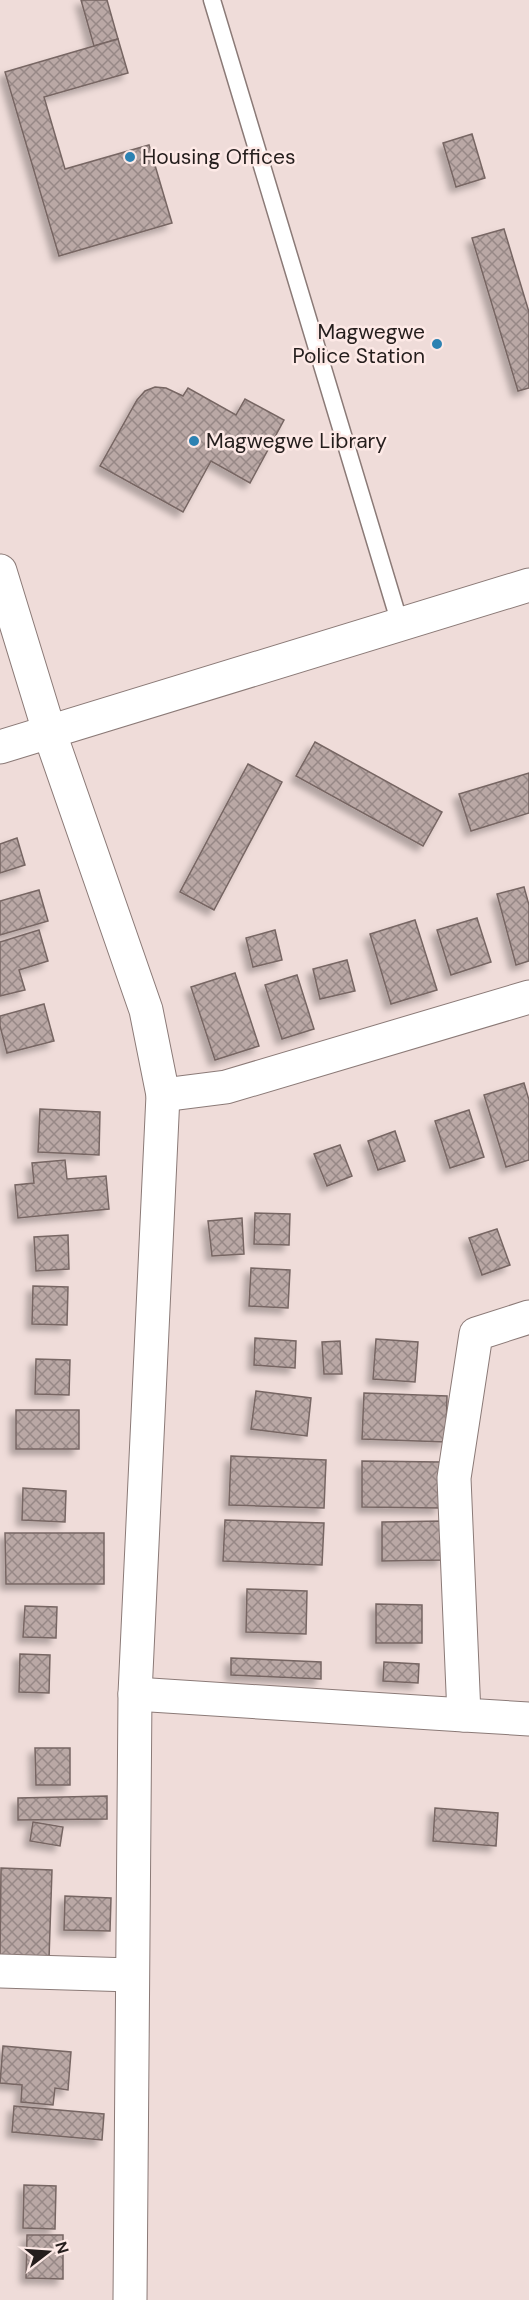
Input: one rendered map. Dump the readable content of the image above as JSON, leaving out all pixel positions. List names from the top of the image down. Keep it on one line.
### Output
{"places":["Housing Offices","Magwegwe Police Station","Magwegwe Library"],"north":"right"}
